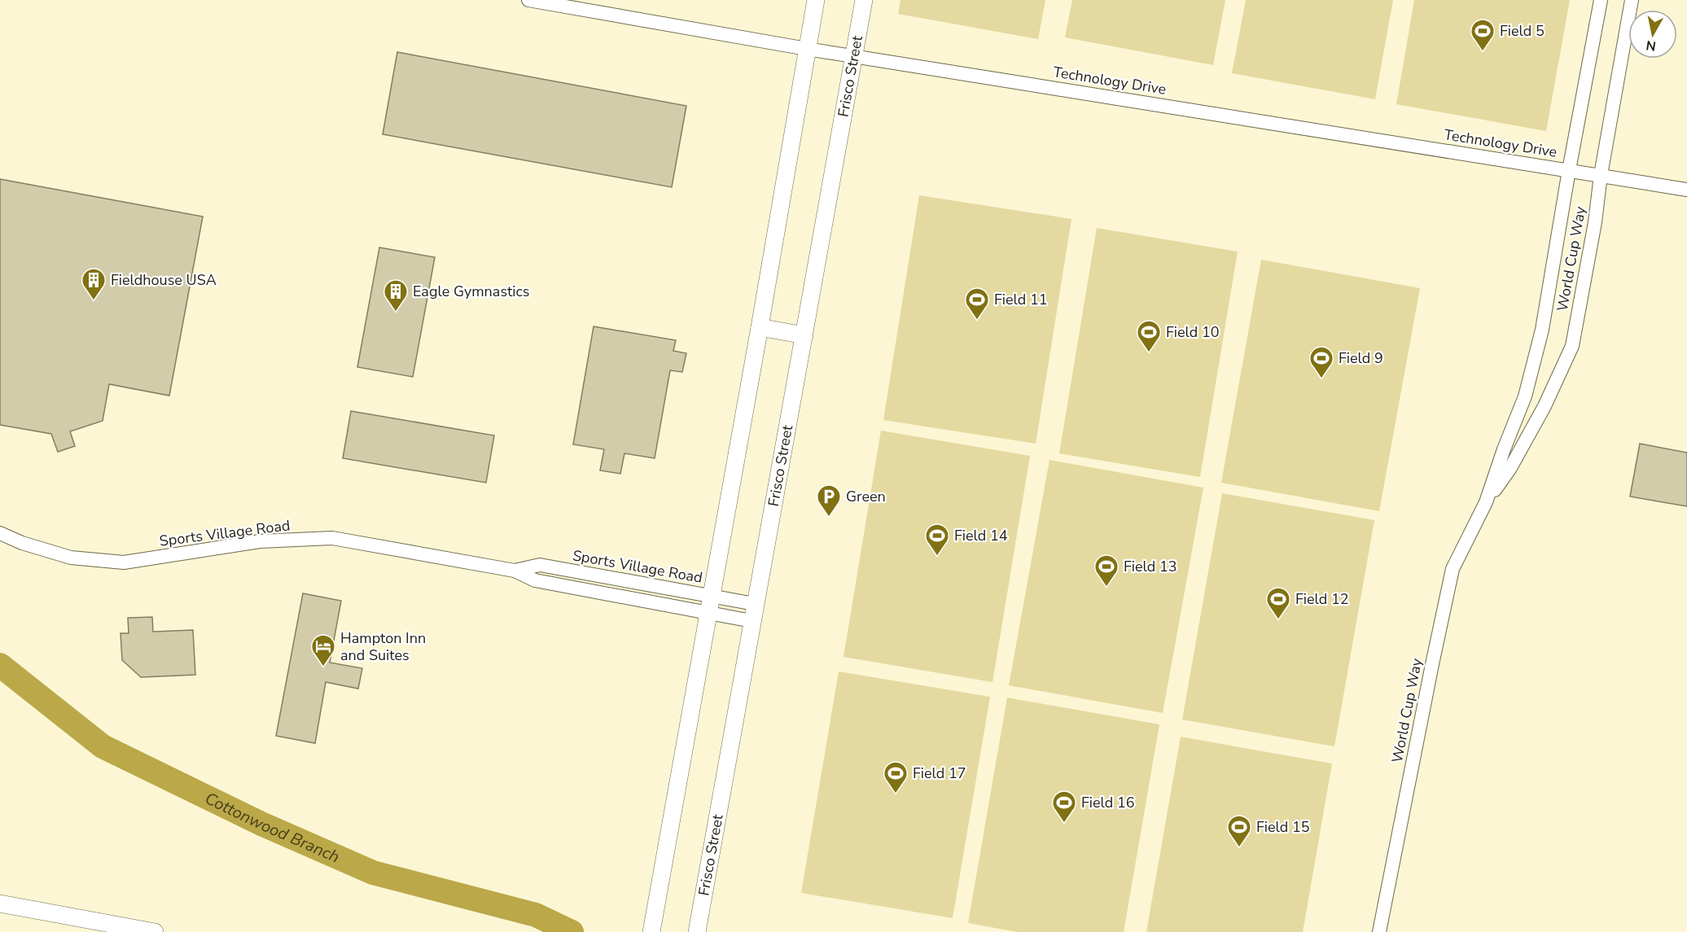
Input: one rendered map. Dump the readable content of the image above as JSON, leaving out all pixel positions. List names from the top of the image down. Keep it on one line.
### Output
{"streets":{"street":["Frisco Street","Technology Drive","World Cup Way","Sports Village Road"]},"crossings":[["Frisco Street","Technology Drive"],["Frisco Street","Sports Village Road"],["Technology Drive","World Cup Way"]],"water":["Cottonwood Branch"],"places":{"sports":["Field 5","Field 11","Field 10","Field 9","Field 14","Field 13","Field 12","Field 17","Field 16","Field 15"],"building":["Fieldhouse USA","Eagle Gymnastics"],"parking":["Green"],"hotel":["Hampton Inn and Suites"]},"north":"bottom"}
